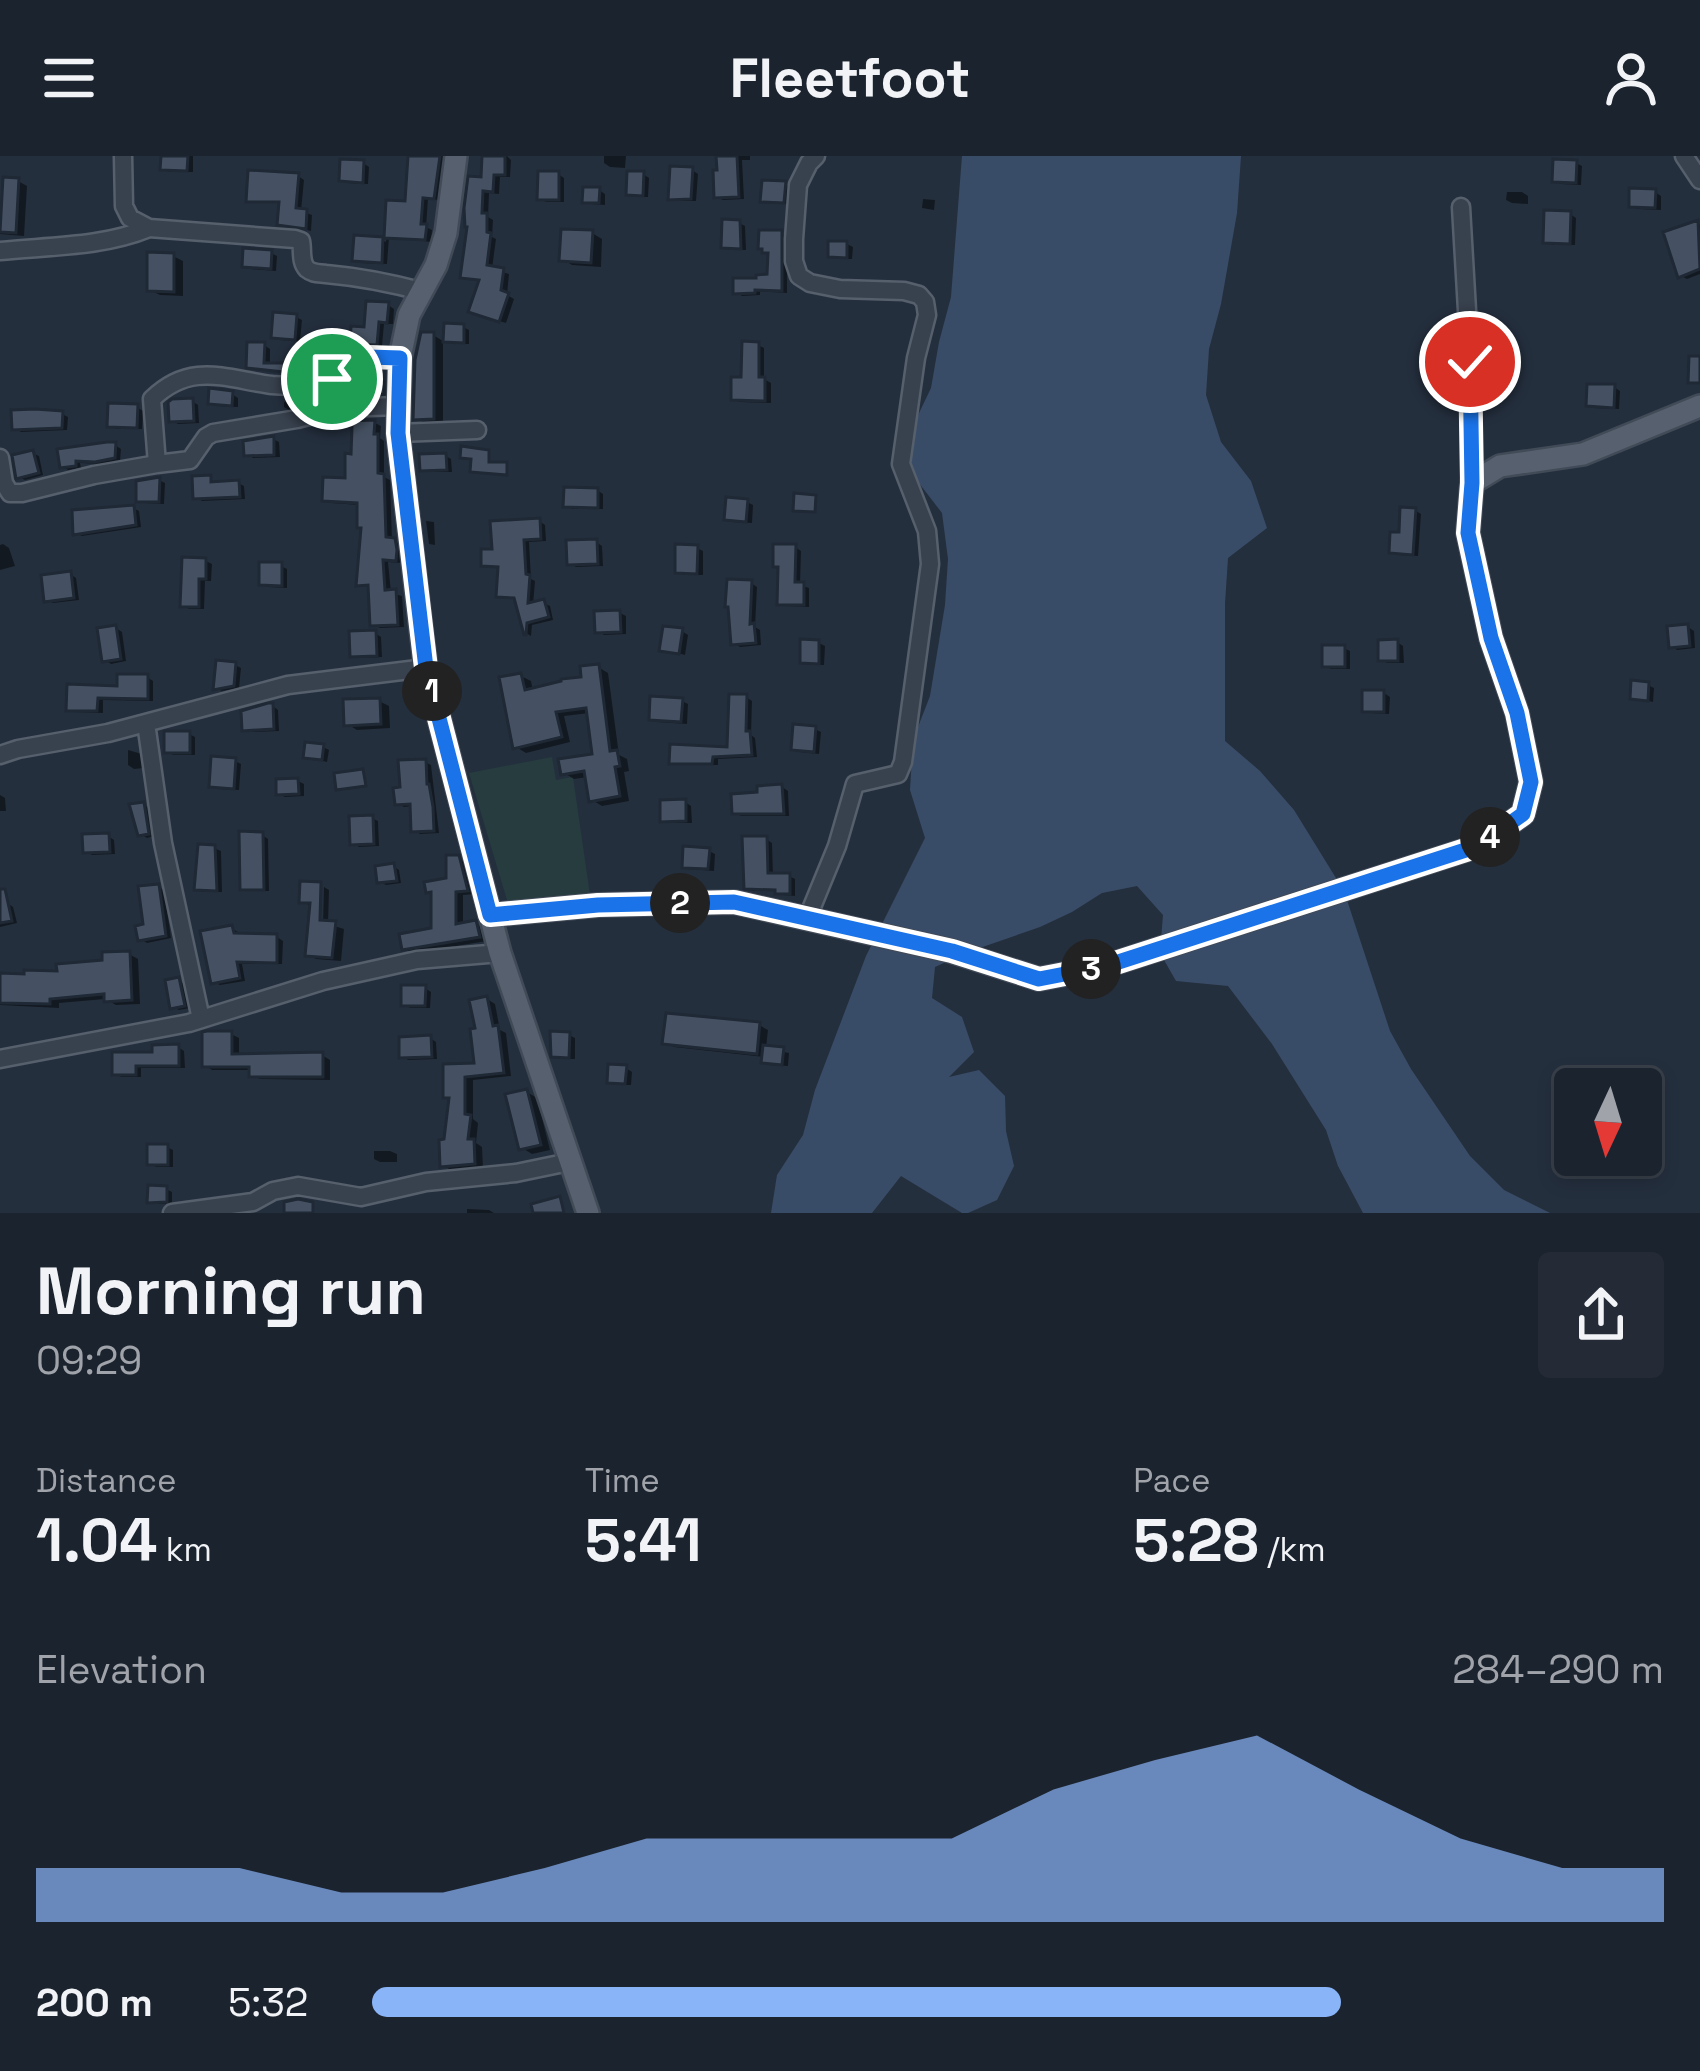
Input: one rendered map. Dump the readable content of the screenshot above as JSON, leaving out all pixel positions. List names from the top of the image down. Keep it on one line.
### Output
{"north":"bottom","page":{"header":"Fleetfoot","pins":["1","4","2","3"],"heading":["Morning run","09:29"],"stats":[["Distance","1.04 km"],["Time","5:41"],["Pace","5:28 /km"]],"chart":["Elevation","284–290 m"],"list":[{"name":"200 m","note":"5:32"}]}}
